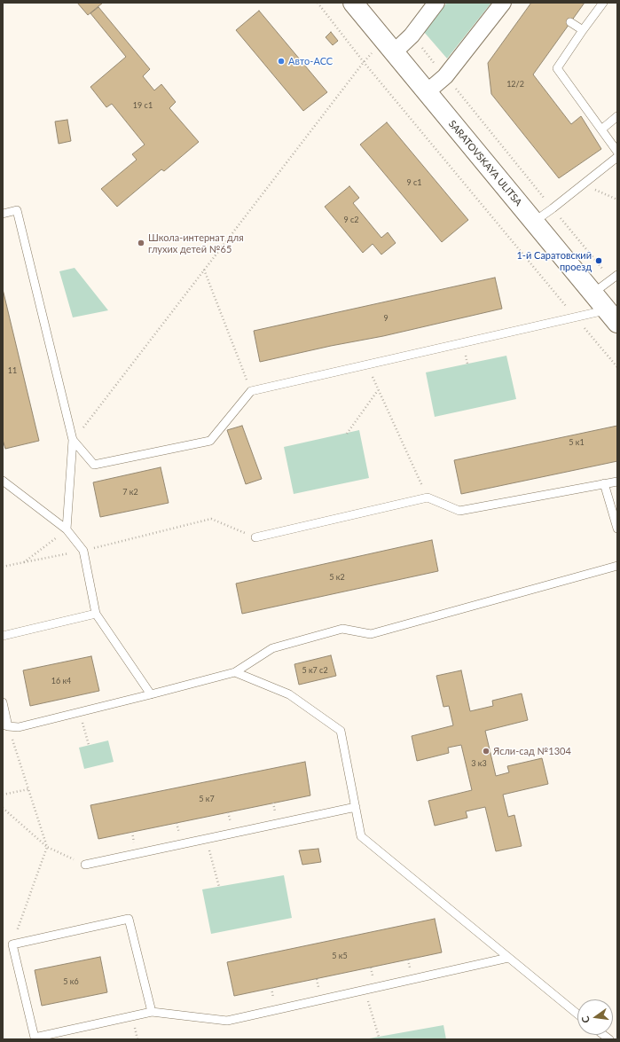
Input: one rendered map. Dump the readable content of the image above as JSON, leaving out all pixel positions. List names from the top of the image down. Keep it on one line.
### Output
{"streets":{"street":["SARATOVSKAYA ULITSA"]},"places":["Авто-АСС","Школа-интернат для глухих детей №65","1-й Саратовский проезд","Ясли-сад №1304"],"house_numbers":["12/2","19 с1","9 с1","9 с2","9","11","5 к1","7 к2","5 к2","5 к7 с2","16 к4","3 к3","5 к7","5 к5","5 к6"],"north":"left"}
